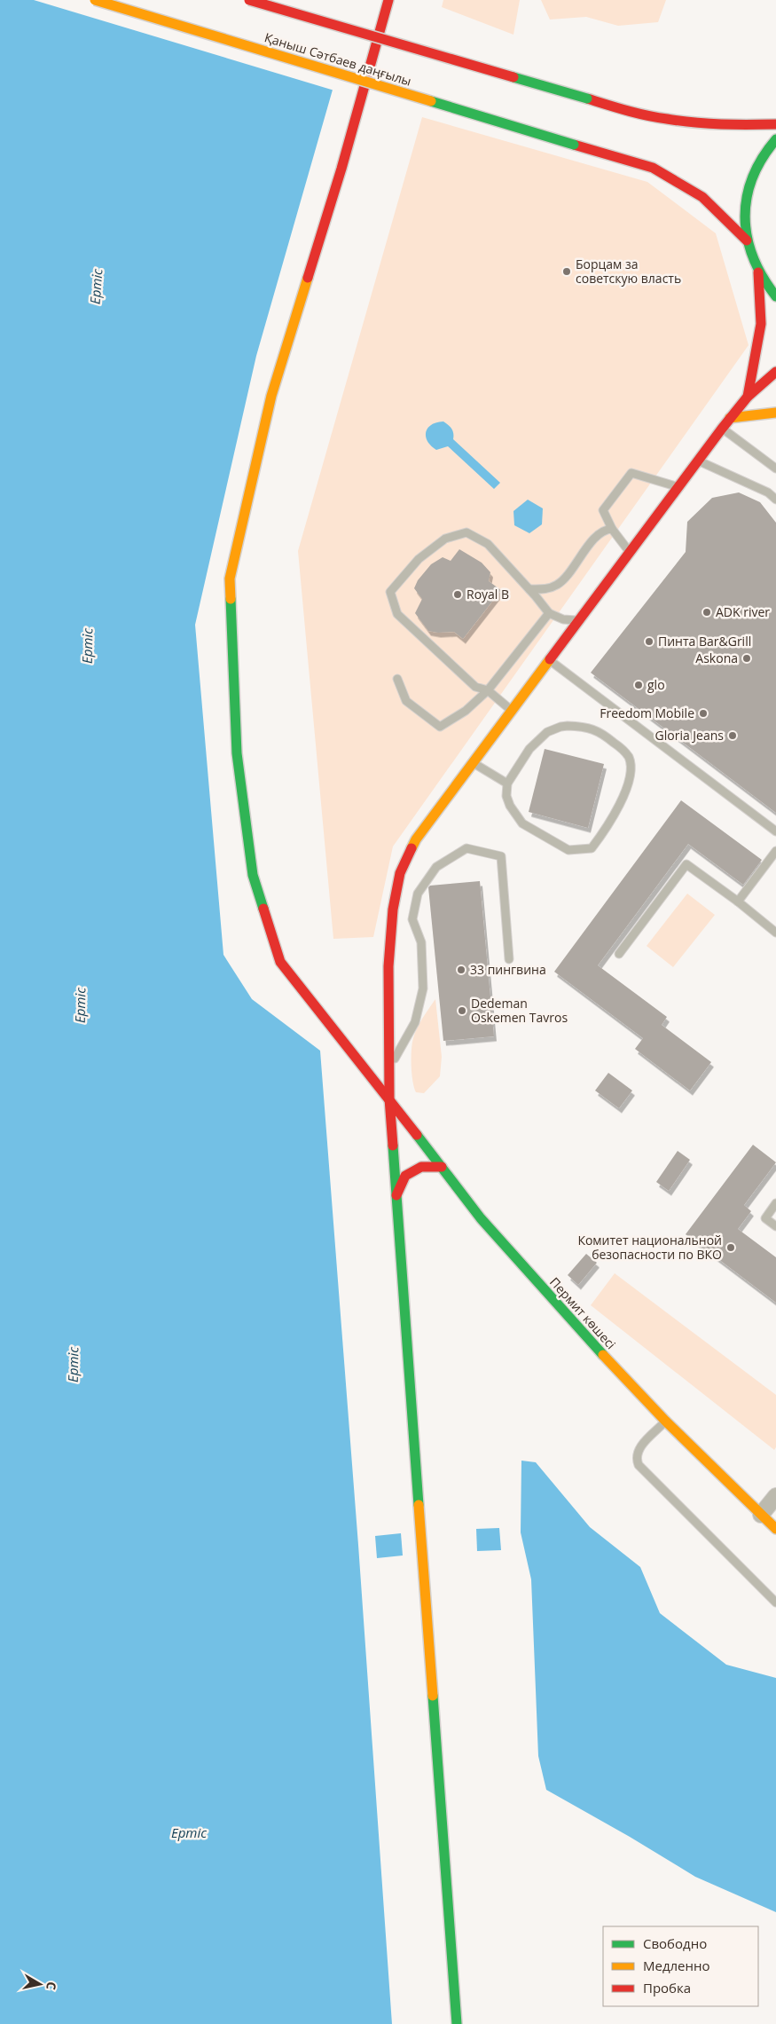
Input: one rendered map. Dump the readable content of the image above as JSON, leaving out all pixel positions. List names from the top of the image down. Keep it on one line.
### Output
{"streets":{"main road":["Қаныш Сәтбаев даңғылы","Пермит көшесі"]},"water":["Ертіс"],"places":["Борцам за советскую власть","Royal B","ADK river","Пинта Bar&Grill","Askona","glo","Freedom Mobile","Gloria Jeans","33 пингвина","Dedeman Oskemen Tavros","Комитет национальной безопасности по ВКО"],"legend":["Свободно","Медленно","Пробка"],"north":"right"}
